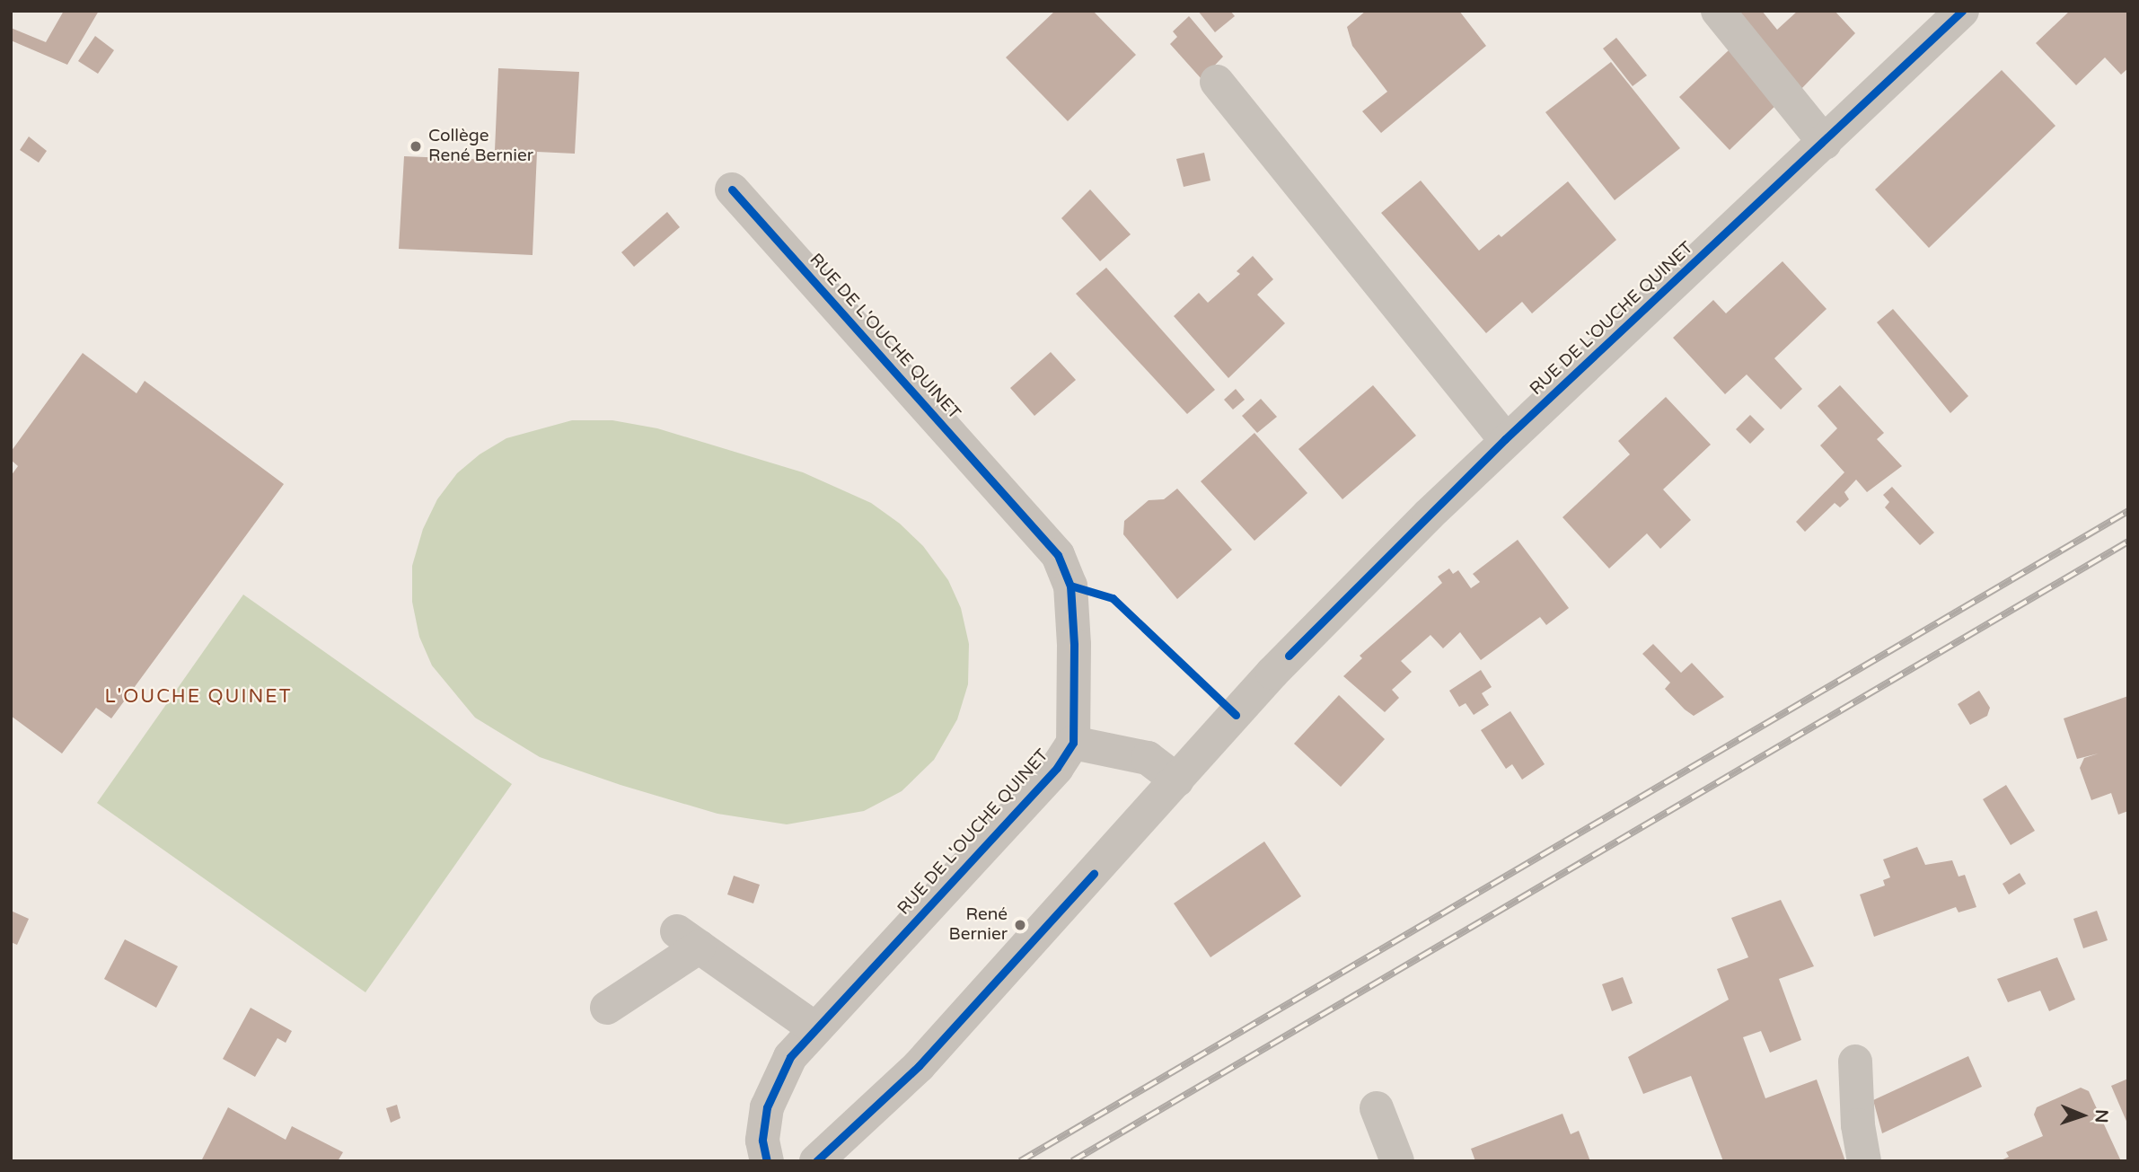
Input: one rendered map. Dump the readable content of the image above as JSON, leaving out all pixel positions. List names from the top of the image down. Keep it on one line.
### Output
{"streets":{"street":["RUE DE L'OUCHE QUINET"]},"districts":["L'OUCHE QUINET"],"places":["Collège René Bernier","René Bernier"],"north":"right"}
